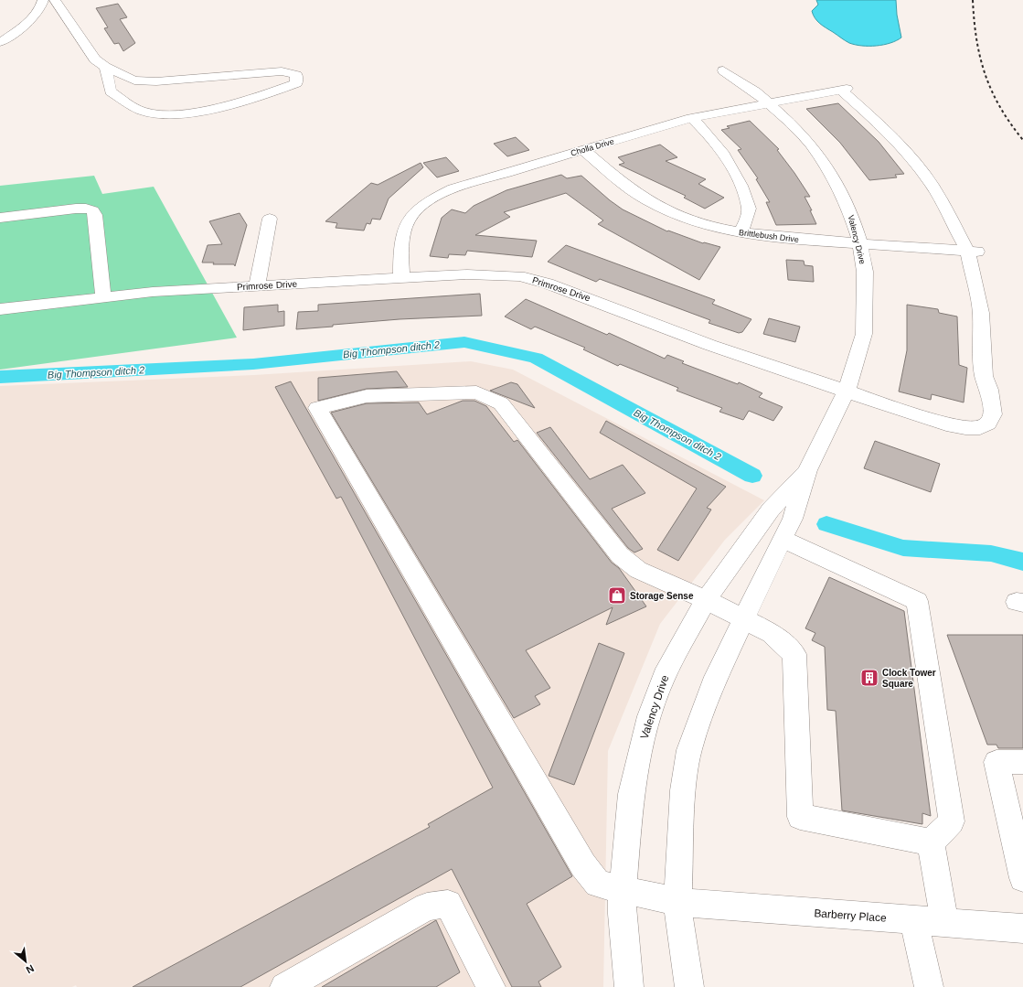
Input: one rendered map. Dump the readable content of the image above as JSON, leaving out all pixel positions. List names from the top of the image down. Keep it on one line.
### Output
{"streets":{"street":["Cholla Drive","Brittlebush Drive","Valency Drive","Primrose Drive","Barberry Place"]},"crossings":[["Cholla Drive","Brittlebush Drive"],["Cholla Drive","Valency Drive"],["Cholla Drive","Primrose Drive"],["Brittlebush Drive","Valency Drive"],["Brittlebush Drive","Primrose Drive"],["Valency Drive","Primrose Drive"],["Valency Drive","Barberry Place"]],"water":["Big Thompson ditch 2"],"places":{"shop":["Storage Sense"],"building":["Clock Tower Square"]},"north":"bottom right"}
